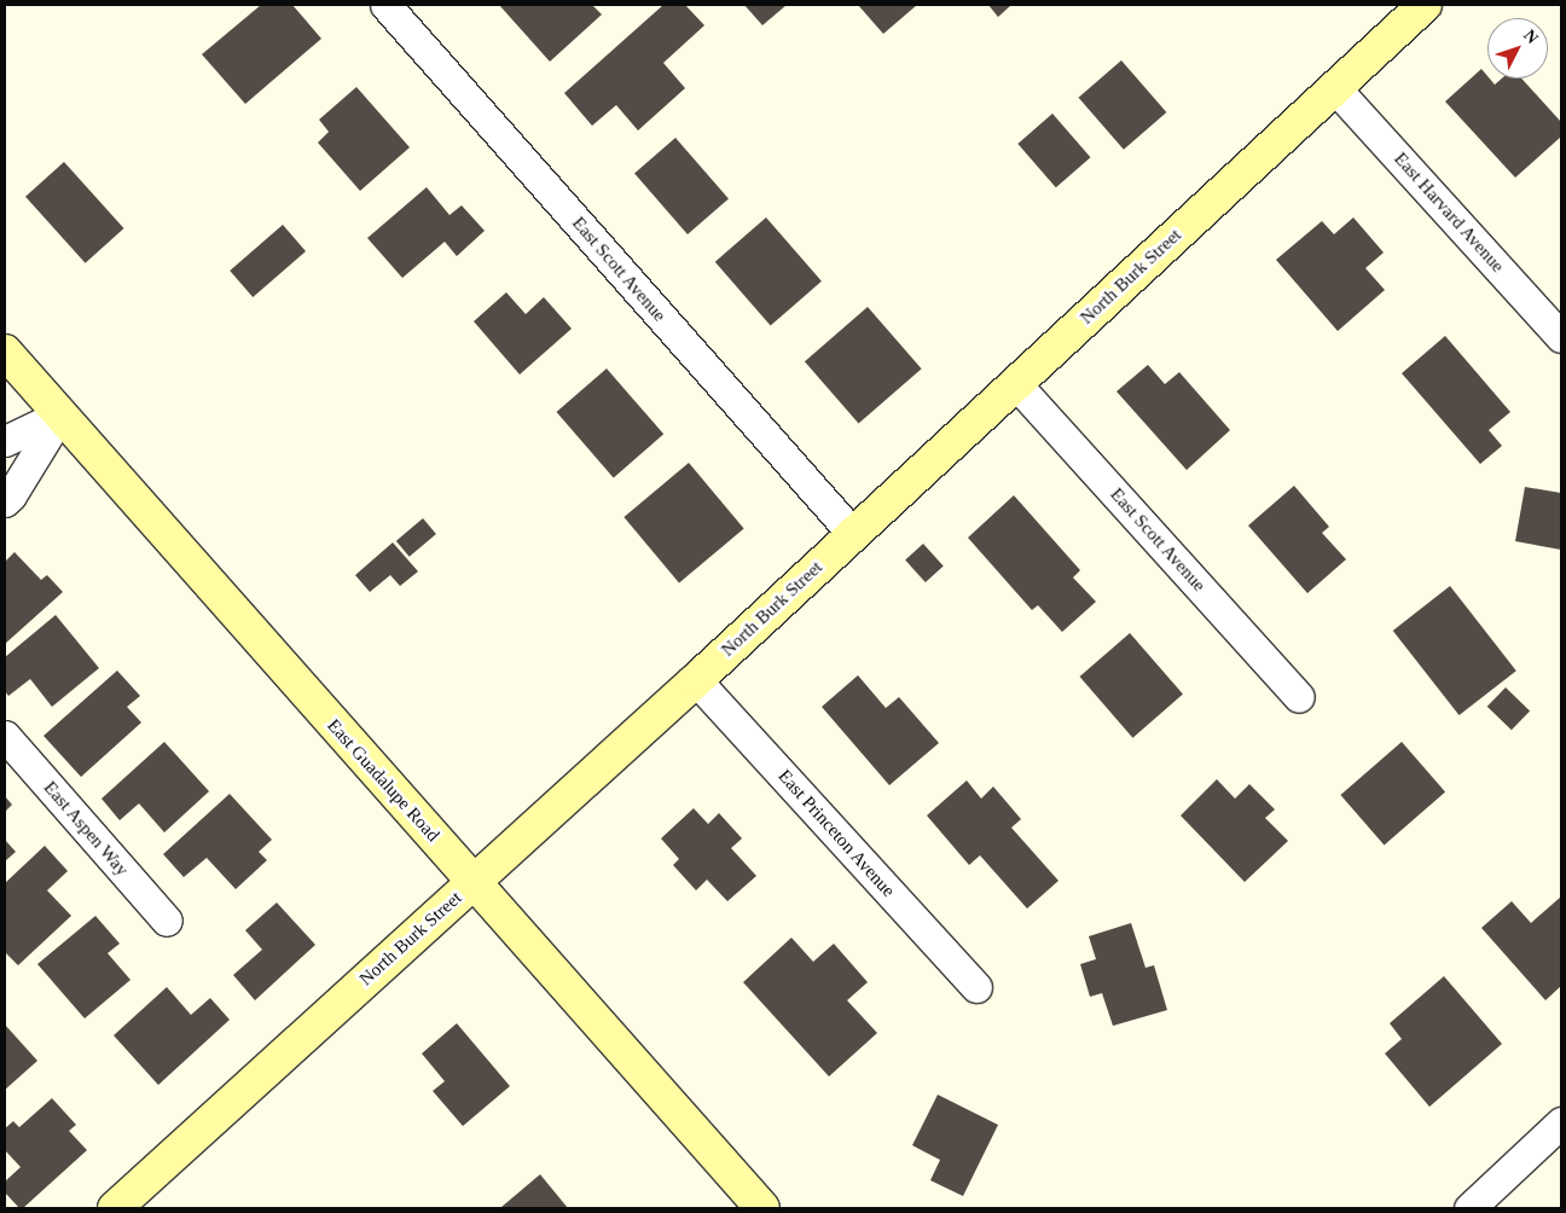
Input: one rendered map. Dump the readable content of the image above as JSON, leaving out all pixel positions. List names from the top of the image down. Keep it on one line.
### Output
{"streets":{"street":["East Harvard Avenue","East Scott Avenue","North Burk Street","East Guadalupe Road","East Aspen Way","East Princeton Avenue"]},"crossings":[["East Harvard Avenue","North Burk Street"],["East Scott Avenue","North Burk Street"],["North Burk Street","East Guadalupe Road"],["North Burk Street","East Princeton Avenue"]],"north":"top right"}
